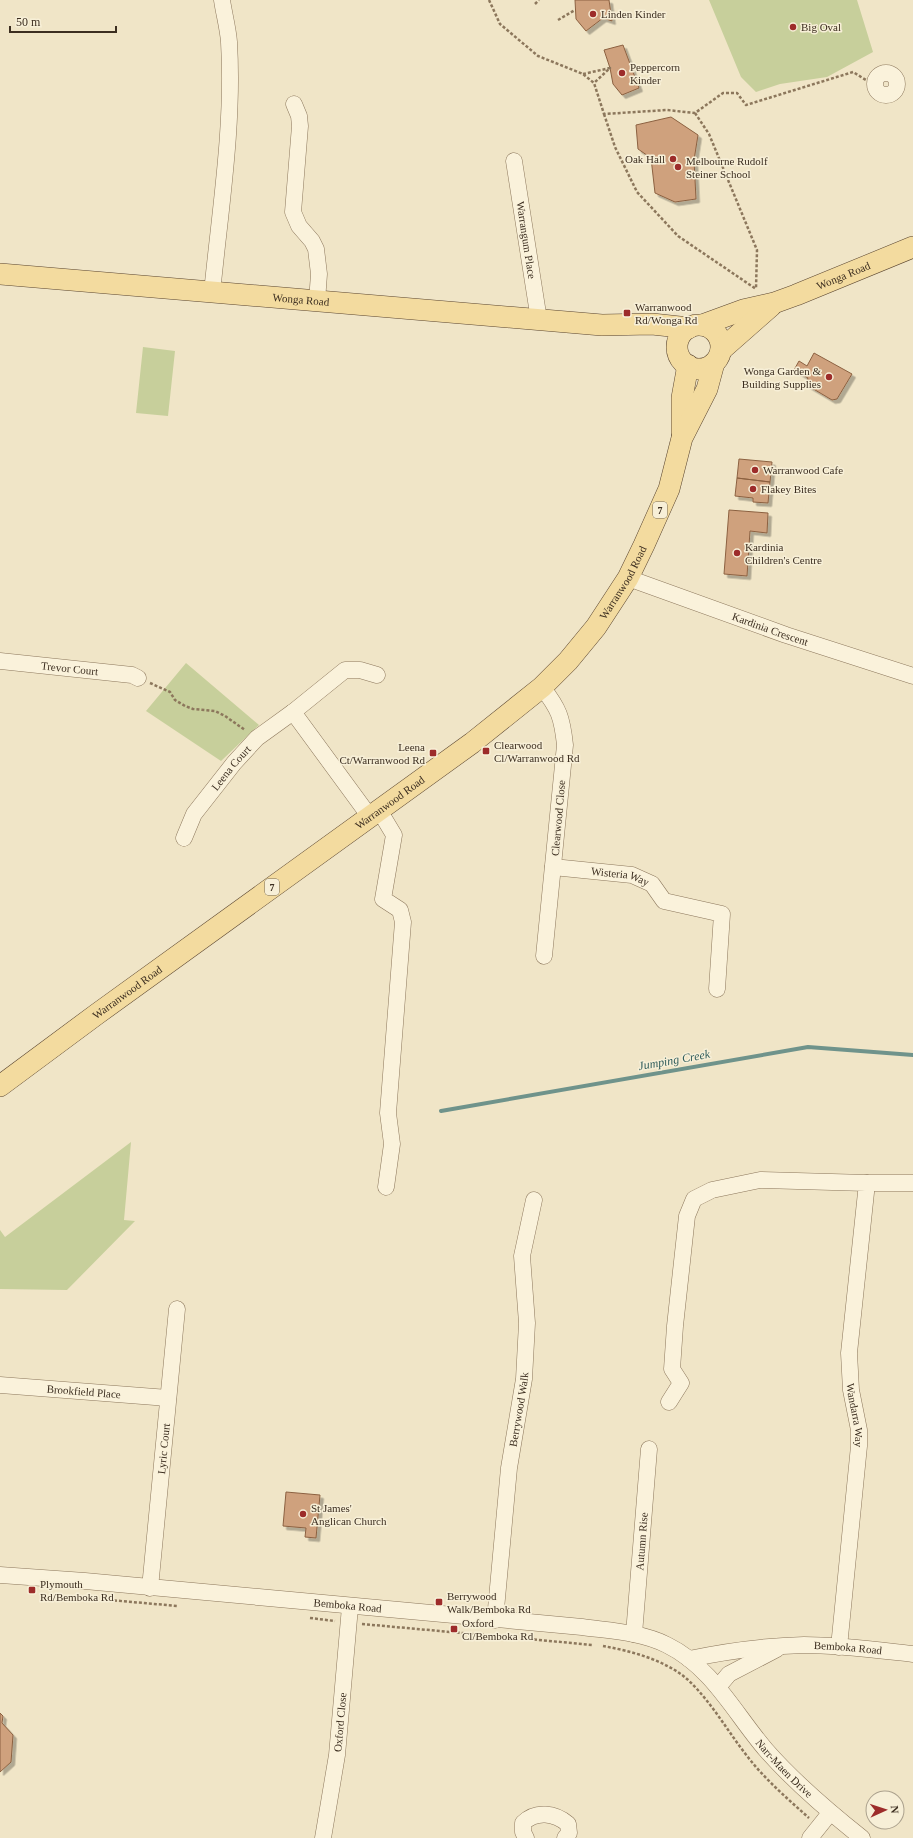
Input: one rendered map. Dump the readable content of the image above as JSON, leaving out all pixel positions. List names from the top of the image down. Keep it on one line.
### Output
{"streets":{"main road":["Wonga Road","7","Warranwood Road"],"street":["Warrangum Place","Kardinia Crescent","Trevor Court","Leena Court","Clearwood Close","Wisteria Way","Brookfield Place","Berrywood Walk","Wandarra Way","Lyric Court","Autumn Rise","Bemboka Road","Oxford Close","Narr-Maen Drive"]},"crossings":[["Warrangum Place","Wonga Road"],["Wonga Road","Warranwood Road"],["Warranwood Road","Kardinia Crescent"],["Warranwood Road","Clearwood Close"],["Clearwood Close","Wisteria Way"],["Brookfield Place","Lyric Court"],["Berrywood Walk","Bemboka Road"],["Wandarra Way","Bemboka Road"],["Lyric Court","Bemboka Road"],["Autumn Rise","Bemboka Road"],["Bemboka Road","Oxford Close"],["Bemboka Road","Narr-Maen Drive"]],"water":["Jumping Creek"],"places":{"other":["Linden Kinder","Big Oval","Peppercorn Kinder","Oak Hall","Melbourne Rudolf Steiner School","Wonga Garden & Building Supplies","Warranwood Cafe","Flakey Bites","Kardinia Children's Centre","St James' Anglican Church"],"transit":["Warranwood Rd/Wonga Rd","Clearwood Cl/Warranwood Rd","Leena Ct/Warranwood Rd","Plymouth Rd/Bemboka Rd","Berrywood Walk/Bemboka Rd","Oxford Cl/Bemboka Rd"]},"scale_bar":"50 m","north":"right"}
